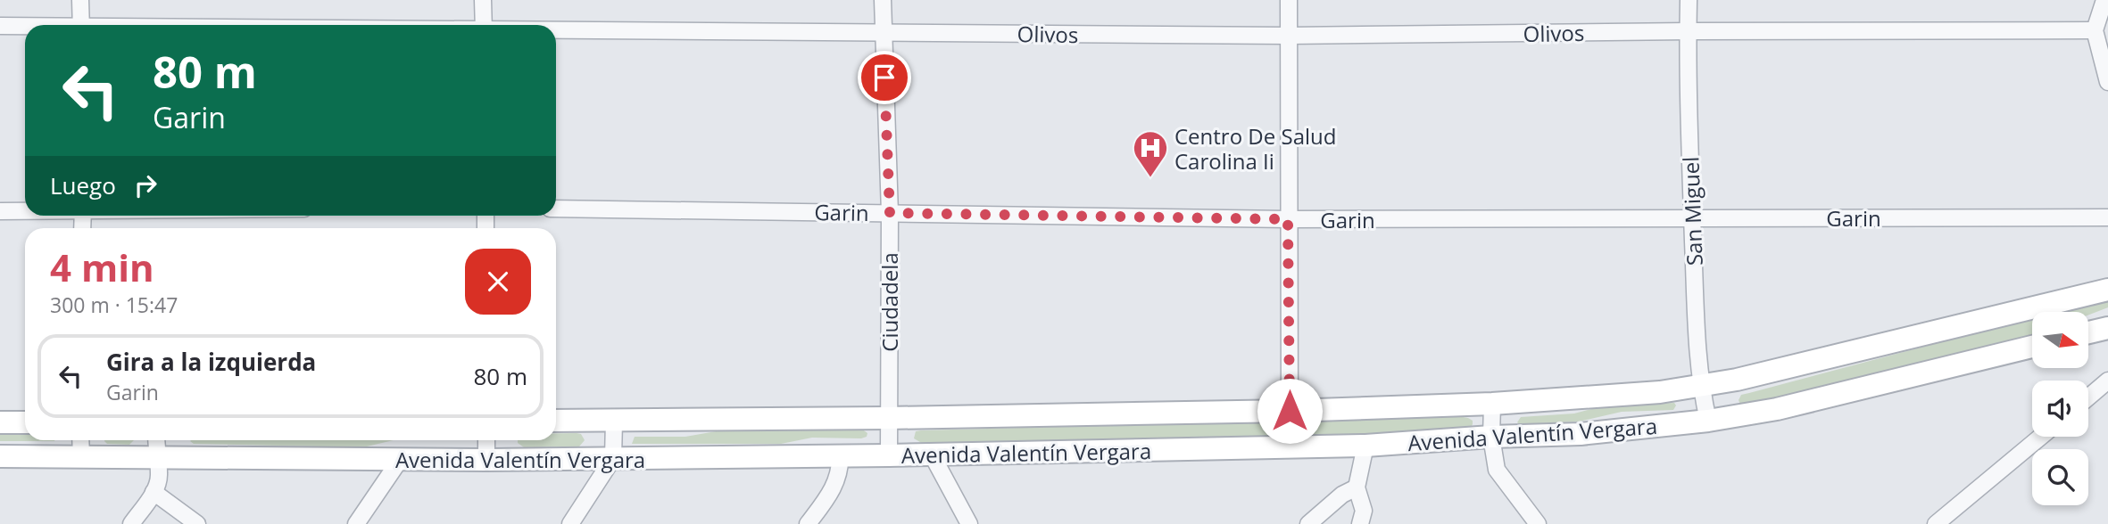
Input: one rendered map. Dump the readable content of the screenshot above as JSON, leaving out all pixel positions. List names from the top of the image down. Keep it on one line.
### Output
{"streets":{"street":["Olivos","San Miguel","Garin","Ciudadela","Avenida Valentín Vergara"]},"crossings":[["Olivos","San Miguel"],["Olivos","Ciudadela"],["San Miguel","Garin"],["San Miguel","Avenida Valentín Vergara"],["Garin","Ciudadela"],["Ciudadela","Avenida Valentín Vergara"]],"places":{"hospital":["Centro De Salud Carolina Ii"]},"north":"right","page":{"turn":["80 m","Garin"],"then":"Luego","heading":["4 min","300 m · 15:47"],"list":[{"name":"Gira a la izquierda","note":"Garin","value":"80 m"}]}}
